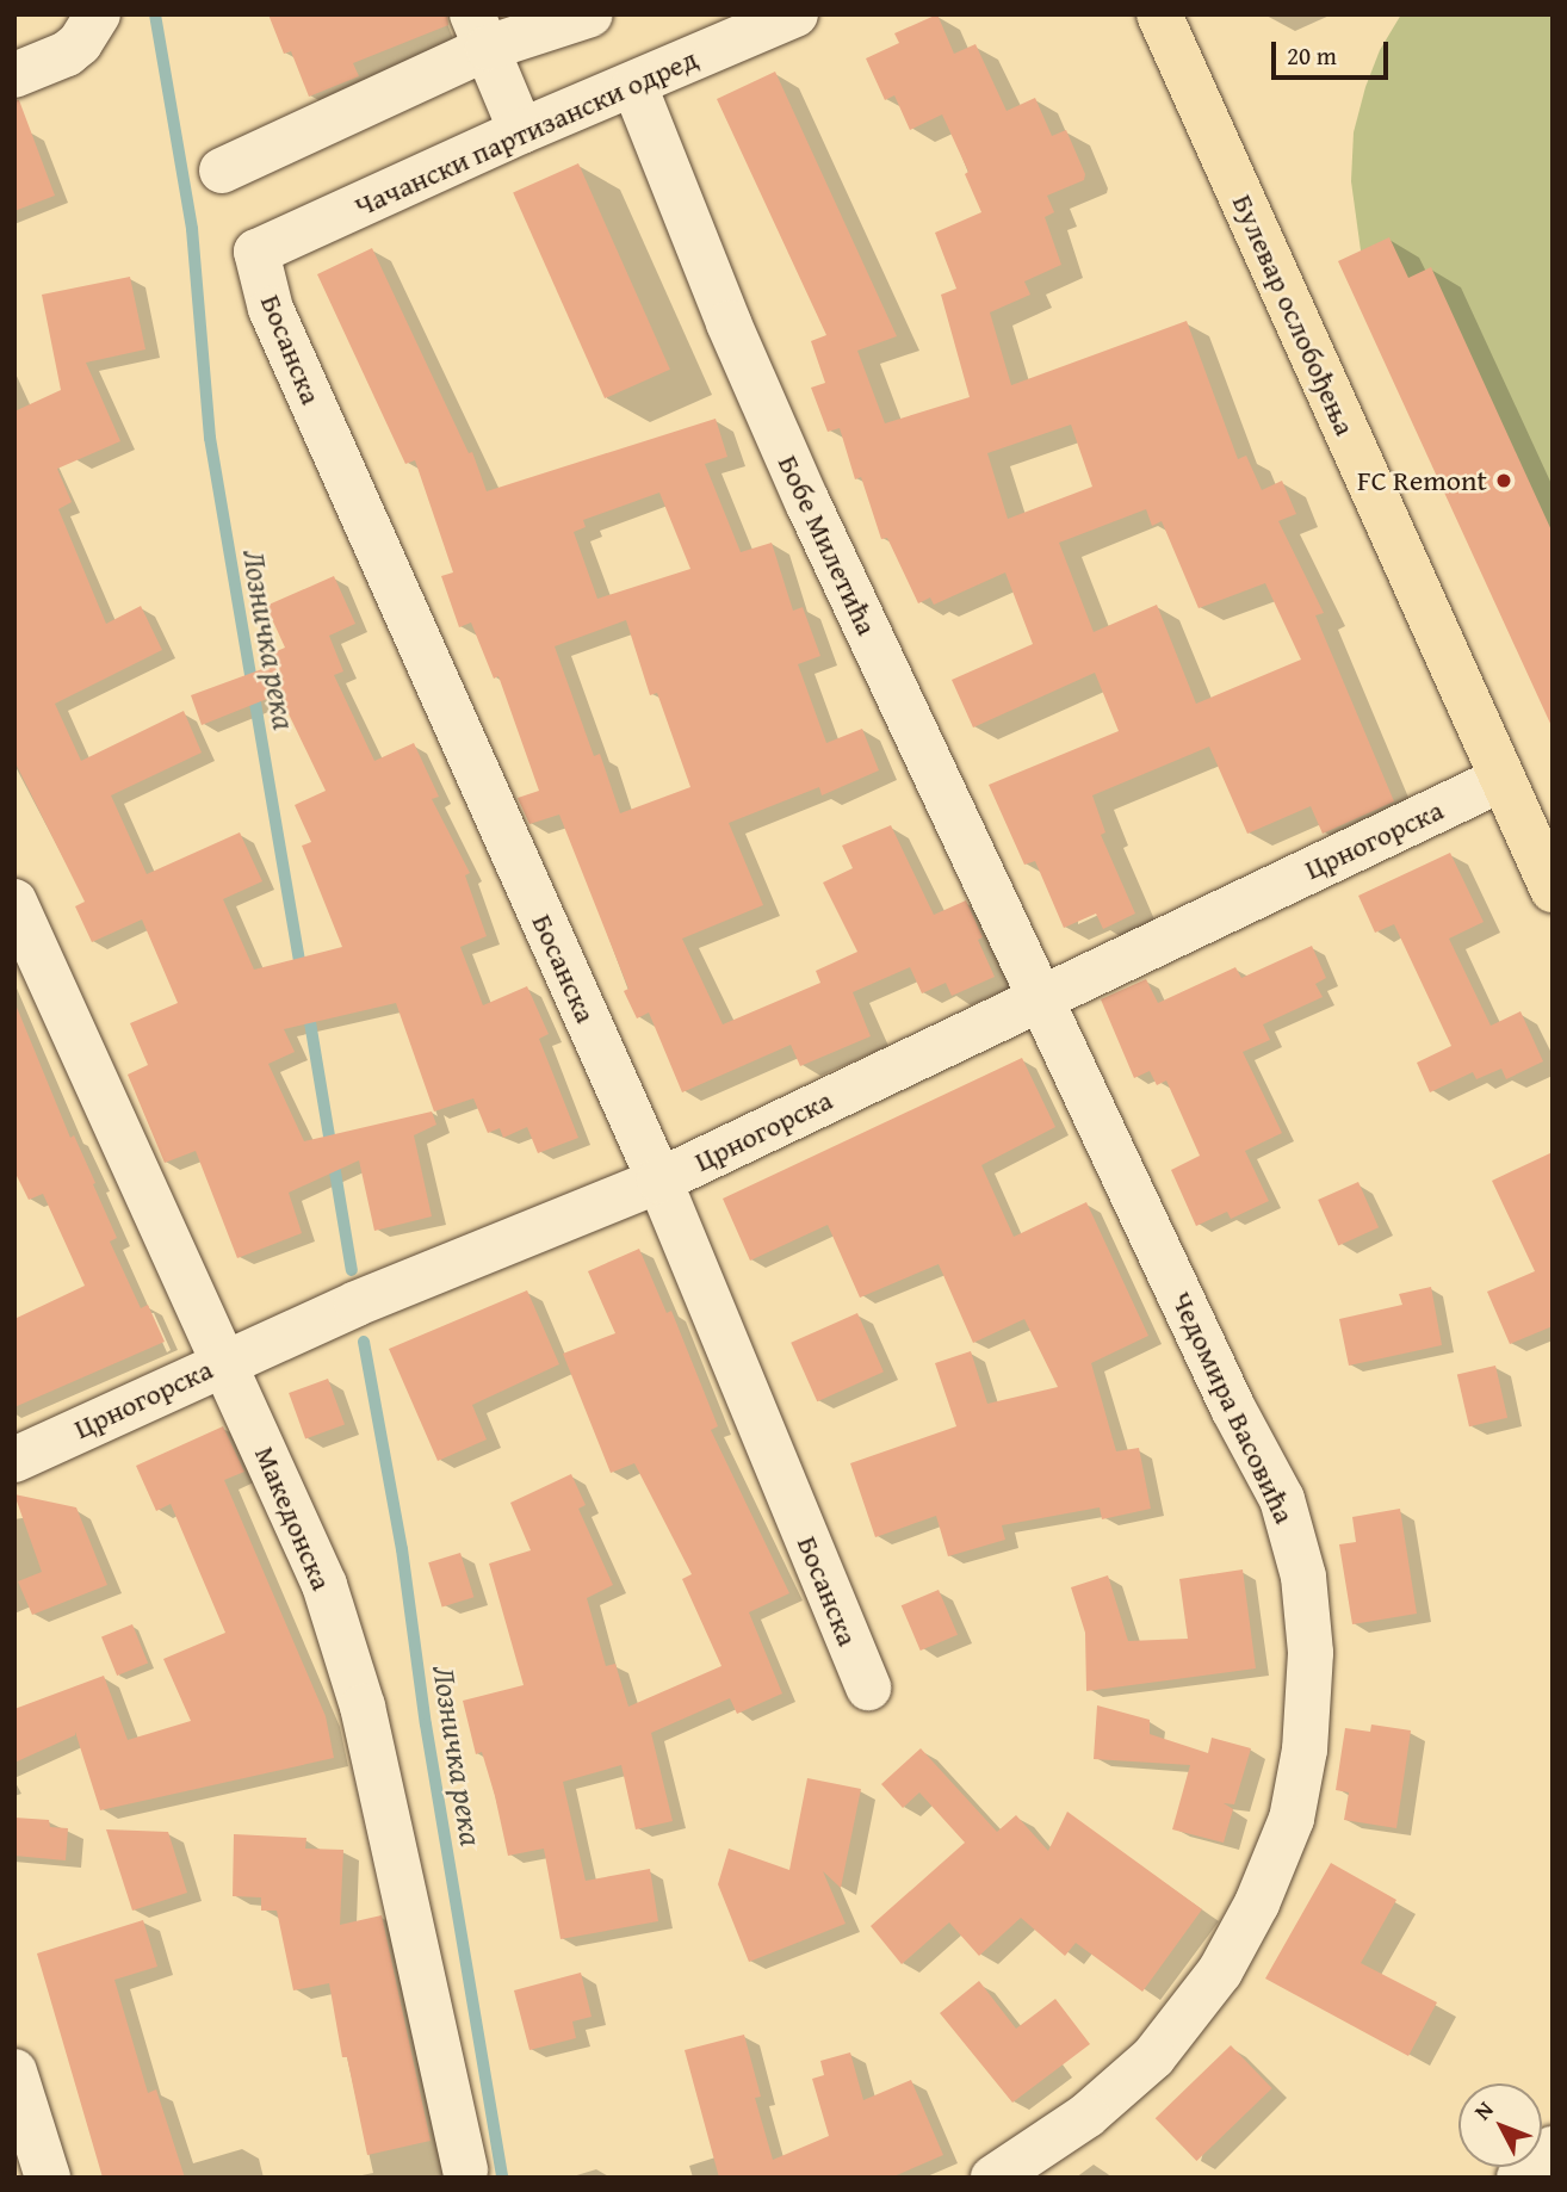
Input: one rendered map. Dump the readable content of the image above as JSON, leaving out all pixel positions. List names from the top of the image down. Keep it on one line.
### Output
{"streets":{"main road":["Булевар ослобођења"],"street":["Чачански партизански одред","Босанска","Бобе Милетића","Црногорска","Чедомира Васовића","Македонска"]},"crossings":[["Чачански партизански одред","Босанска"],["Чачански партизански одред","Бобе Милетића"],["Булевар ослобођења","Црногорска"],["Босанска","Црногорска"],["Бобе Милетића","Црногорска"],["Бобе Милетића","Чедомира Васовића"],["Црногорска","Чедомира Васовића"],["Црногорска","Македонска"]],"water":["Лозничка река"],"places":["FC Remont"],"scale_bar":"20 m","north":"top left"}
